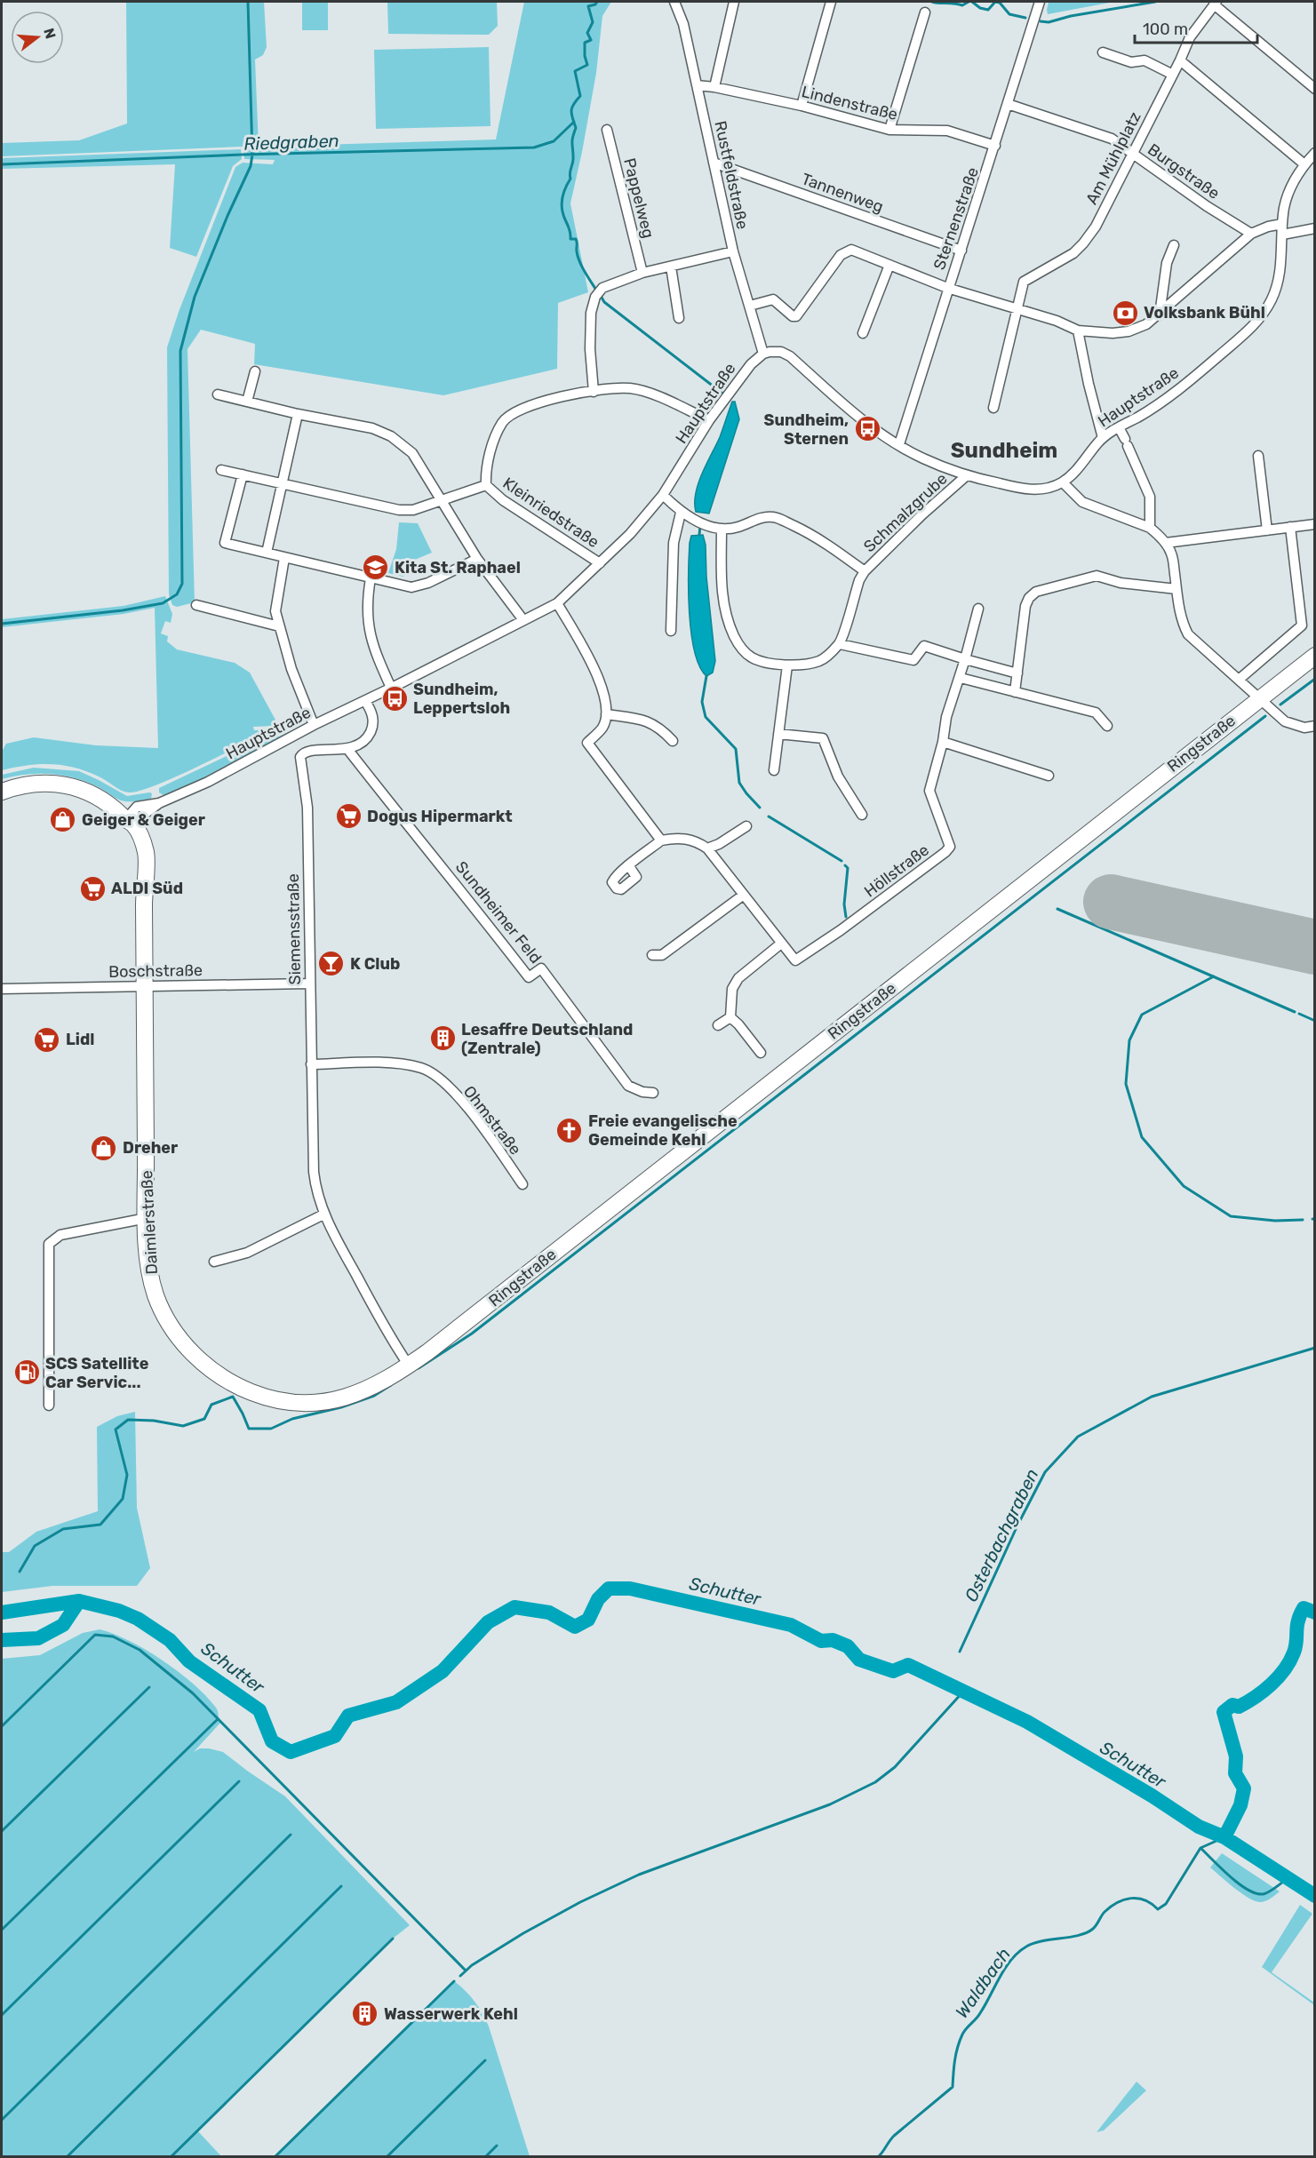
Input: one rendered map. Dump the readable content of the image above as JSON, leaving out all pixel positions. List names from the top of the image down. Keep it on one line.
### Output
{"streets":{"main road":["Ringstraße","Daimlerstraße"],"street":["Lindenstraße","Am Mühlplatz","Burgstraße","Rustfeldstraße","Tannenweg","Pappelweg","Sternenstraße","Hauptstraße","Kleinriedstraße","Schmalzgrube","Höllstraße","Sundheimer Feld","Siemensstraße","Boschstraße","Ohmstraße"]},"crossings":[["Lindenstraße","Rustfeldstraße"],["Lindenstraße","Sternenstraße"],["Am Mühlplatz","Burgstraße"],["Burgstraße","Sternenstraße"],["Rustfeldstraße","Tannenweg"],["Rustfeldstraße","Hauptstraße"],["Tannenweg","Sternenstraße"],["Sternenstraße","Hauptstraße"],["Hauptstraße","Kleinriedstraße"],["Hauptstraße","Schmalzgrube"],["Hauptstraße","Daimlerstraße"],["Ringstraße","Siemensstraße"],["Ringstraße","Daimlerstraße"],["Sundheimer Feld","Siemensstraße"],["Siemensstraße","Boschstraße"],["Siemensstraße","Ohmstraße"],["Siemensstraße","Daimlerstraße"],["Boschstraße","Daimlerstraße"]],"districts":["Sundheim"],"water":["Riedgraben","Osterbachgraben","Schutter","Waldbach"],"places":{"bank":["Volksbank Bühl"],"bus stop":["Sundheim, Sternen","Sundheim, Leppertsloh"],"school or university":["Kita St. Raphael"],"supermarket":["Dogus Hipermarkt","ALDI Süd","Lidl"],"shop":["Geiger & Geiger","Dreher"],"bar":["K Club"],"building":["Lesaffre Deutschland (Zentrale)","Wasserwerk Kehl"],"church":["Freie evangelische Gemeinde Kehl"],"fuel station":["SCS Satellite Car Servic..."]},"scale_bar":"100 m","north":"right"}
